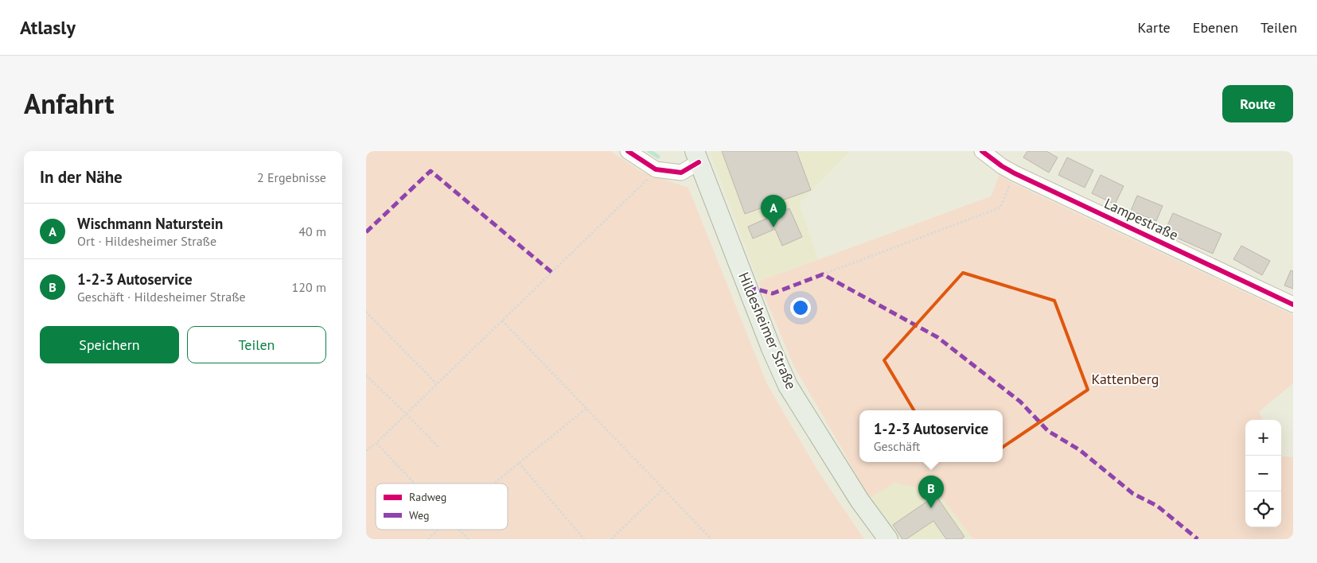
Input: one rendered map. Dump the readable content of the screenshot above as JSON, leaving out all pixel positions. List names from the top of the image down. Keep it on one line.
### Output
{"streets":{"main road":["Hildesheimer Straße"],"street":["Lampestraße"]},"parks":["Kattenberg"],"legend":["Radweg","Weg"],"page":{"header":"Atlasly","nav":["Karte","Ebenen","Teilen"],"title":"Anfahrt","buttons":["Route",["Speichern","Teilen"]],"heading":["In der Nähe","2 Ergebnisse"],"pins":["A","B"],"list":[{"mark":"A","name":"Wischmann Naturstein","note":"Ort · Hildesheimer Straße","value":"40 m"},{"mark":"B","name":"1-2-3 Autoservice","note":"Geschäft · Hildesheimer Straße","value":"120 m"}],"popup":["1-2-3 Autoservice","Geschäft"],"map_buttons":["+","−"]}}
